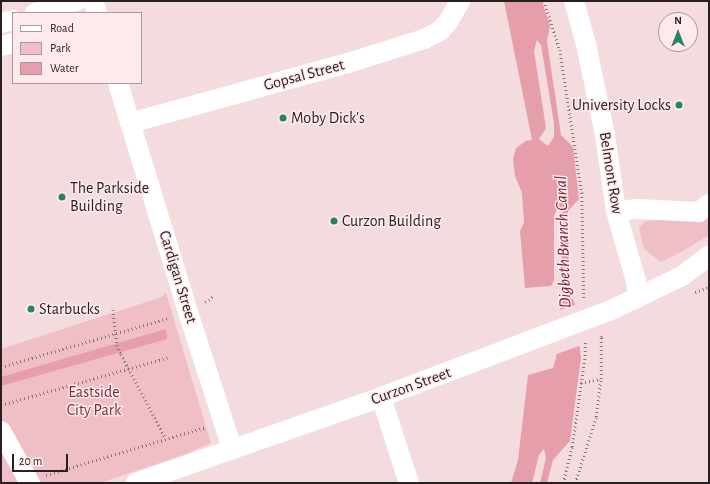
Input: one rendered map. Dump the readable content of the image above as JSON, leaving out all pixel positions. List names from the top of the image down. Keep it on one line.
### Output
{"streets":{"street":["Gopsal Street","Belmont Row","Cardigan Street","Curzon Street"]},"crossings":[["Gopsal Street","Cardigan Street"],["Belmont Row","Curzon Street"],["Cardigan Street","Curzon Street"]],"water":["Digbeth Branch Canal"],"parks":["Eastside City Park"],"places":["University Locks","Moby Dick's","The Parkside Building","Curzon Building","Starbucks"],"legend":["Road","Park","Water"],"scale_bar":"20 m","north":"top"}
